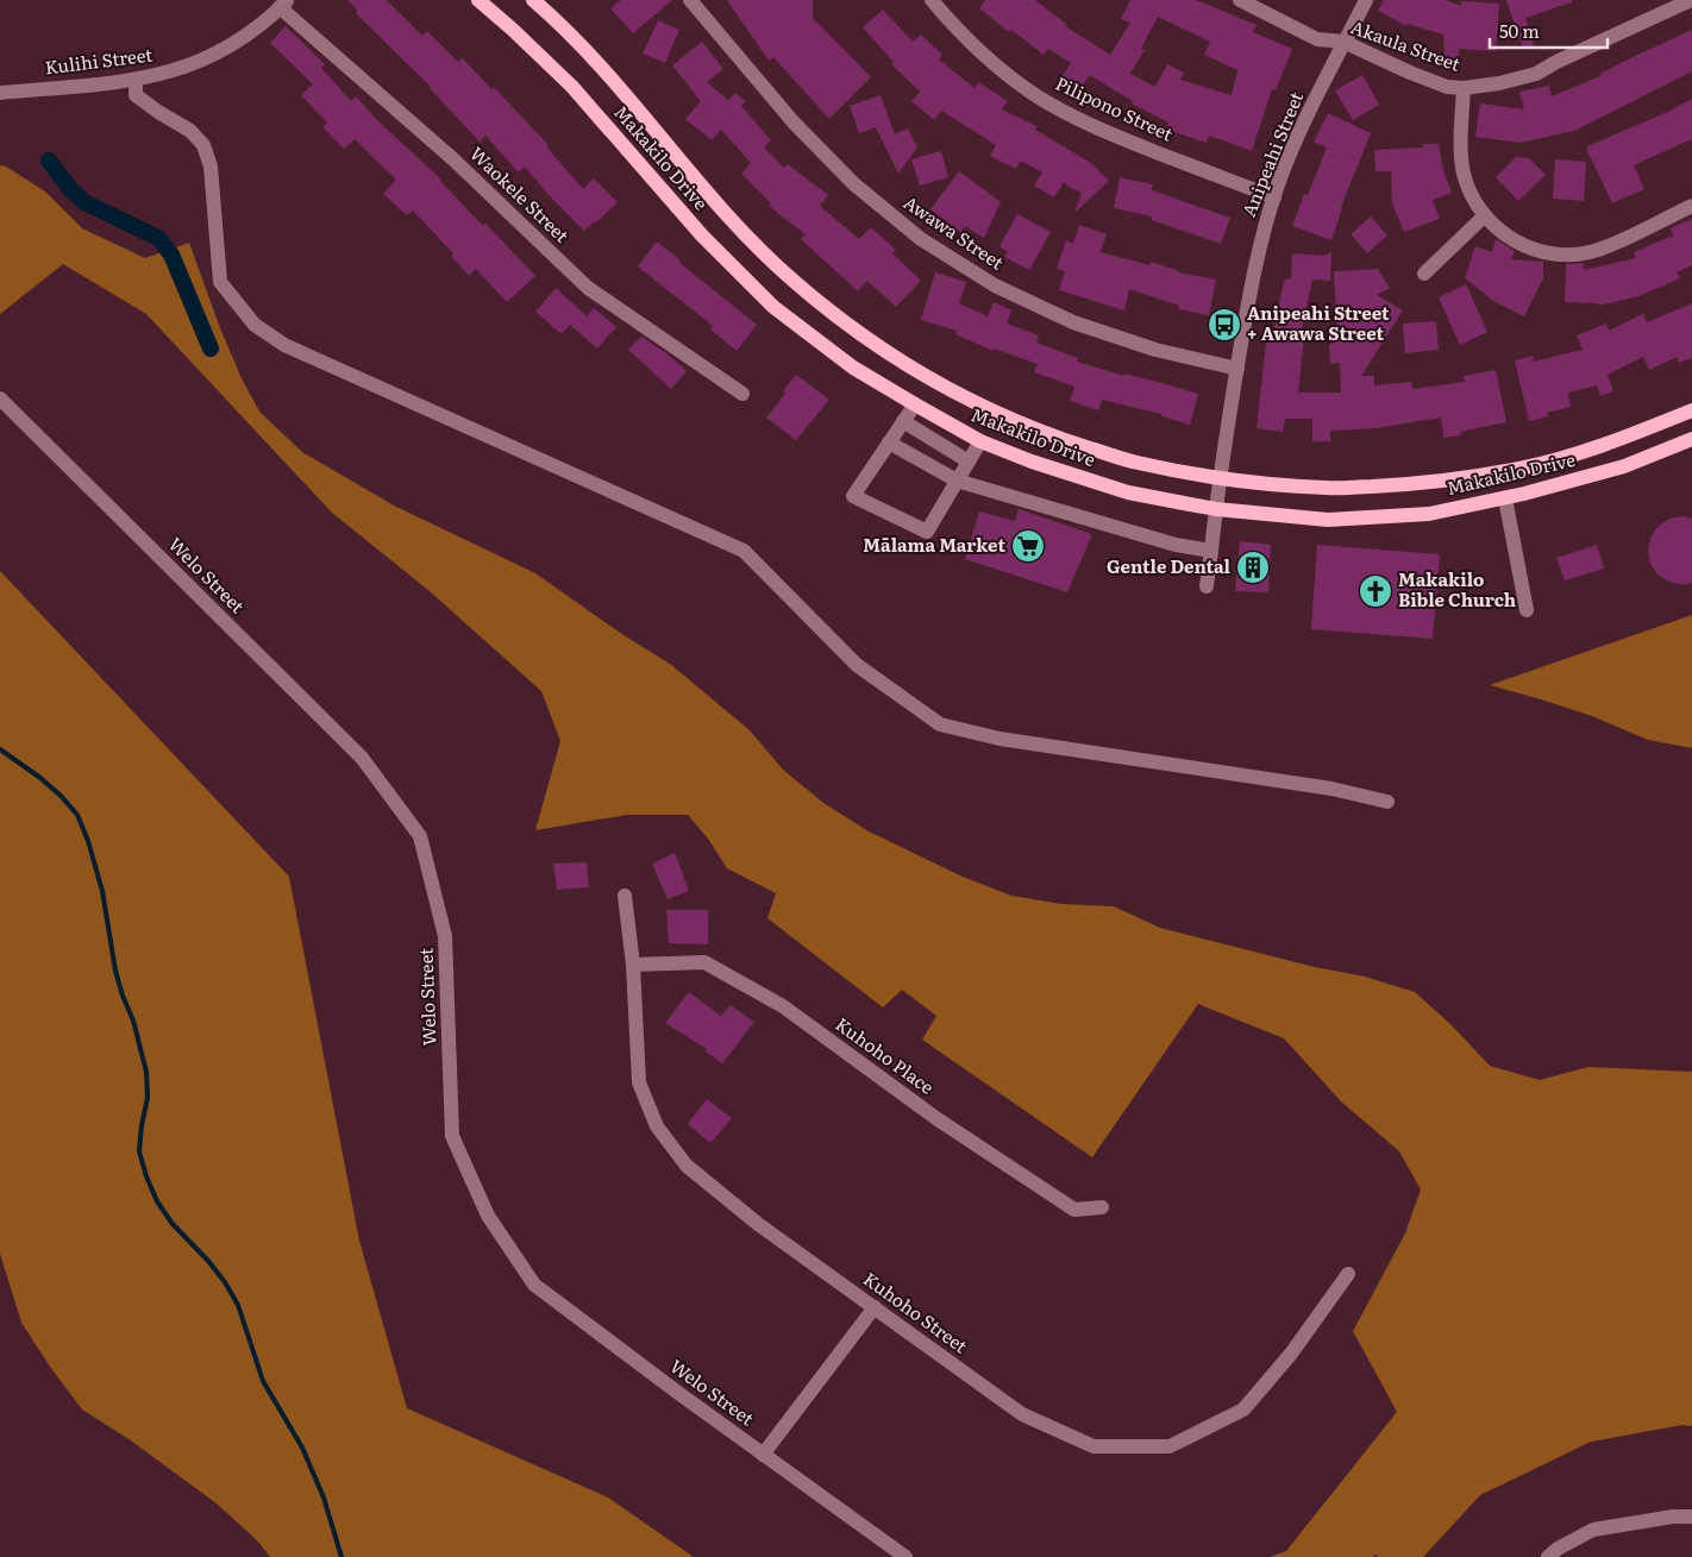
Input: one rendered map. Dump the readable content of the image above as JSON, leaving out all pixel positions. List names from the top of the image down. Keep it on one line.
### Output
{"streets":{"main road":["Makakilo Drive"],"street":["Akaula Street","Kulihi Street","Pilipono Street","Anipeahi Street","Waokele Street","Awawa Street","Welo Street","Kuhoho Place","Kuhoho Street"]},"crossings":[["Akaula Street","Anipeahi Street"],["Kulihi Street","Waokele Street"],["Pilipono Street","Anipeahi Street"],["Anipeahi Street","Makakilo Drive"],["Anipeahi Street","Awawa Street"],["Kuhoho Place","Kuhoho Street"]],"places":{"bus stop":["Anipeahi Street + Awawa Street"],"supermarket":["Mālama Market"],"building":["Gentle Dental"],"church":["Makakilo Bible Church"]},"scale_bar":"50 m"}
